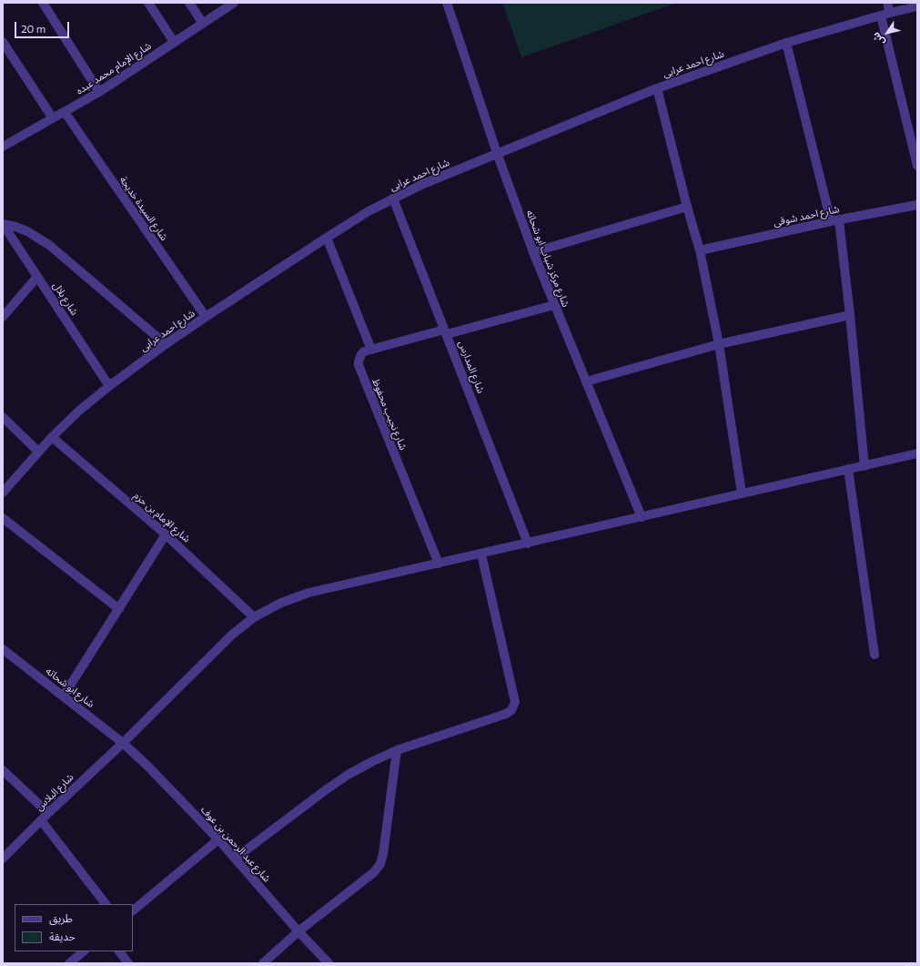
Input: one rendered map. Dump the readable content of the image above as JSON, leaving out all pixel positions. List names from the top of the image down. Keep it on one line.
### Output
{"streets":{"street":["شارع احمد عرابى","شارع الإمام محمد عبده","شارع السيدة خديجة","شارع احمد شوقى","شارع مركز شباب ابو شحاته","شارع بلال","شارع المدارس","شارع نجيب محفوظ","شارع الإمام بن حزم","شارع ابو شحاته","شارع البلاس","شارع عبد الرحمن بن عوف"]},"crossings":[["شارع احمد عرابى","شارع السيدة خديجة"],["شارع احمد عرابى","شارع مركز شباب ابو شحاته"],["شارع احمد عرابى","شارع بلال"],["شارع احمد عرابى","شارع المدارس"],["شارع احمد عرابى","شارع الإمام بن حزم"],["شارع الإمام محمد عبده","شارع السيدة خديجة"],["شارع مركز شباب ابو شحاته","شارع نجيب محفوظ"],["شارع مركز شباب ابو شحاته","شارع البلاس"],["شارع المدارس","شارع نجيب محفوظ"],["شارع المدارس","شارع البلاس"],["شارع نجيب محفوظ","شارع البلاس"],["شارع الإمام بن حزم","شارع البلاس"],["شارع ابو شحاته","شارع البلاس"],["شارع ابو شحاته","شارع عبد الرحمن بن عوف"],["شارع البلاس","شارع عبد الرحمن بن عوف"]],"legend":["طريق","حديقة"],"scale_bar":"20 m","north":"bottom left"}
